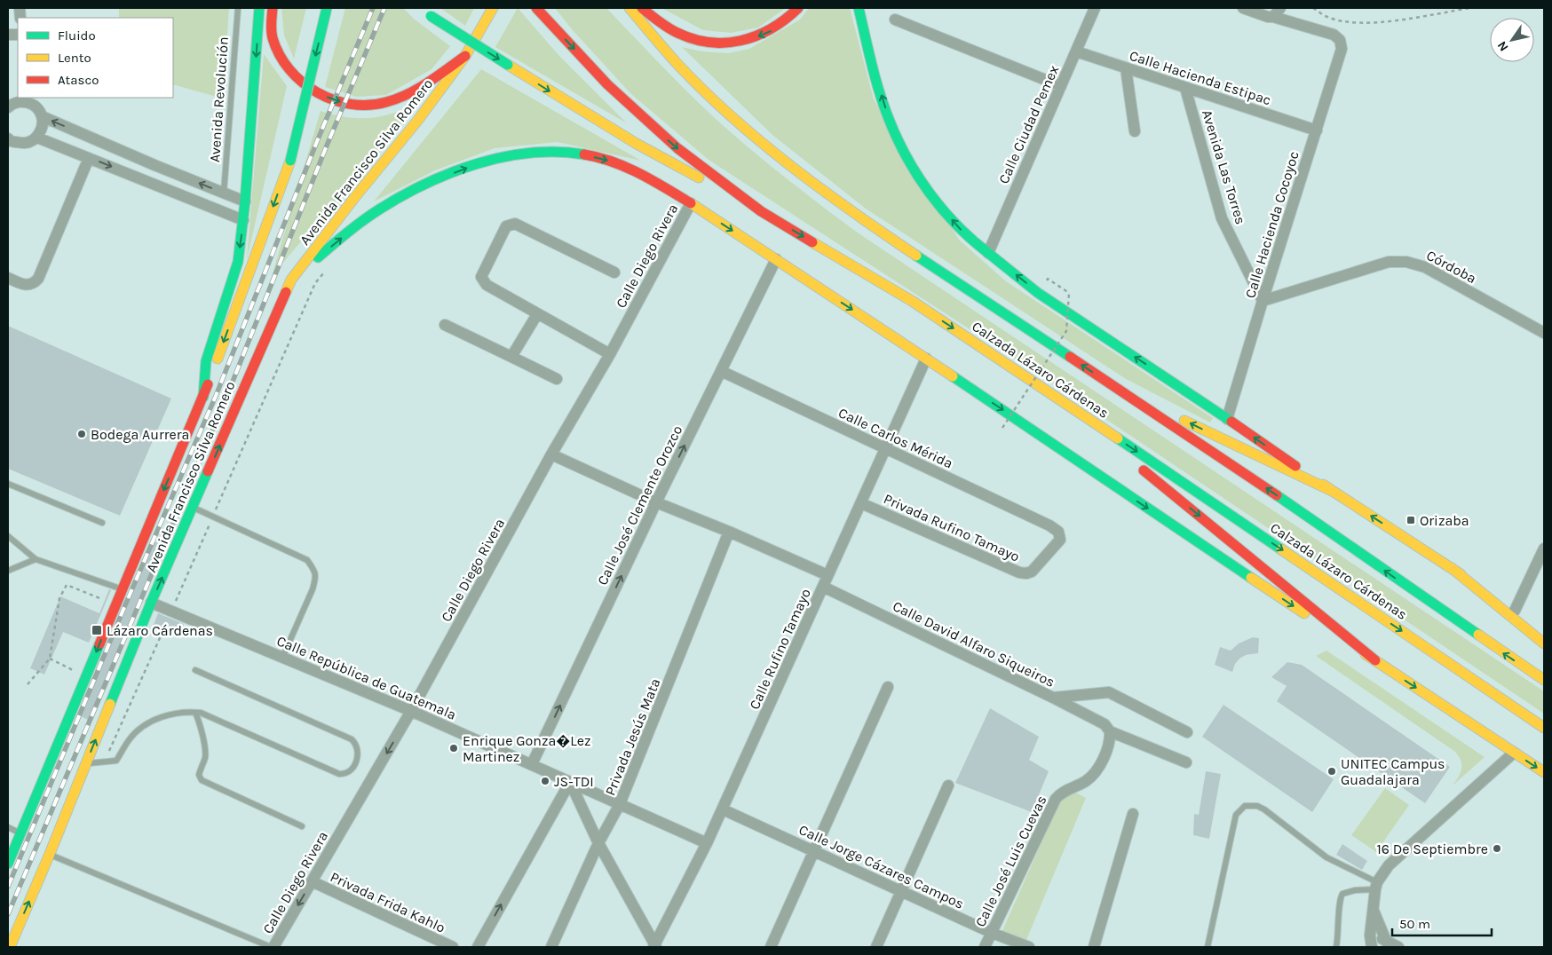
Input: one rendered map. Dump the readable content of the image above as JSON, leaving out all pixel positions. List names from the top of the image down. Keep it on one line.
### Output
{"streets":{"main road":["Avenida Francisco Silva Romero","Calzada Lázaro Cárdenas"],"street":["Calle Hacienda Estipac","Calle Ciudad Pemex","Avenida Las Torres","Calle Hacienda Cocoyoc","Calle Diego Rivera","Córdoba","Calle Carlos Mérida","Calle José Clemente Orozco","Privada Rufino Tamayo","Calle David Alfaro Siqueiros","Calle Rufino Tamayo","Calle República de Guatemala","Privada Jesús Mata","Calle José Luis Cuevas","Calle Jorge Cázares Campos","Privada Frida Kahlo"],"lane":["Avenida Revolución"]},"crossings":[["Calle Hacienda Estipac","Calle Ciudad Pemex"],["Calle Hacienda Estipac","Avenida Las Torres"],["Calle Hacienda Estipac","Calle Hacienda Cocoyoc"],["Avenida Francisco Silva Romero","Calle República de Guatemala"],["Avenida Las Torres","Calle Hacienda Cocoyoc"],["Avenida Las Torres","Córdoba"],["Calle Hacienda Cocoyoc","Córdoba"],["Calle Diego Rivera","Calle República de Guatemala"],["Calle Diego Rivera","Privada Frida Kahlo"],["Calle Carlos Mérida","Calle José Clemente Orozco"],["Calle Carlos Mérida","Privada Rufino Tamayo"],["Calle Carlos Mérida","Calle Rufino Tamayo"],["Calle José Clemente Orozco","Calle República de Guatemala"],["Privada Rufino Tamayo","Calle Rufino Tamayo"],["Calle David Alfaro Siqueiros","Calle Rufino Tamayo"],["Calle David Alfaro Siqueiros","Calle José Luis Cuevas"],["Calle Rufino Tamayo","Calle República de Guatemala"],["Calle Rufino Tamayo","Calle Jorge Cázares Campos"],["Calle República de Guatemala","Privada Jesús Mata"],["Calle José Luis Cuevas","Calle Jorge Cázares Campos"]],"one_way":["Calle José Clemente Orozco"],"places":{"other":["Bodega Aurrera","Enrique Gonza�Lez Martinez","UNITEC Campus Guadalajara","JS-TDI","16 De Septiembre"],"transit":["Orizaba","Lázaro Cárdenas"]},"legend":["Fluido","Lento","Atasco"],"scale_bar":"50 m","north":"bottom left"}
